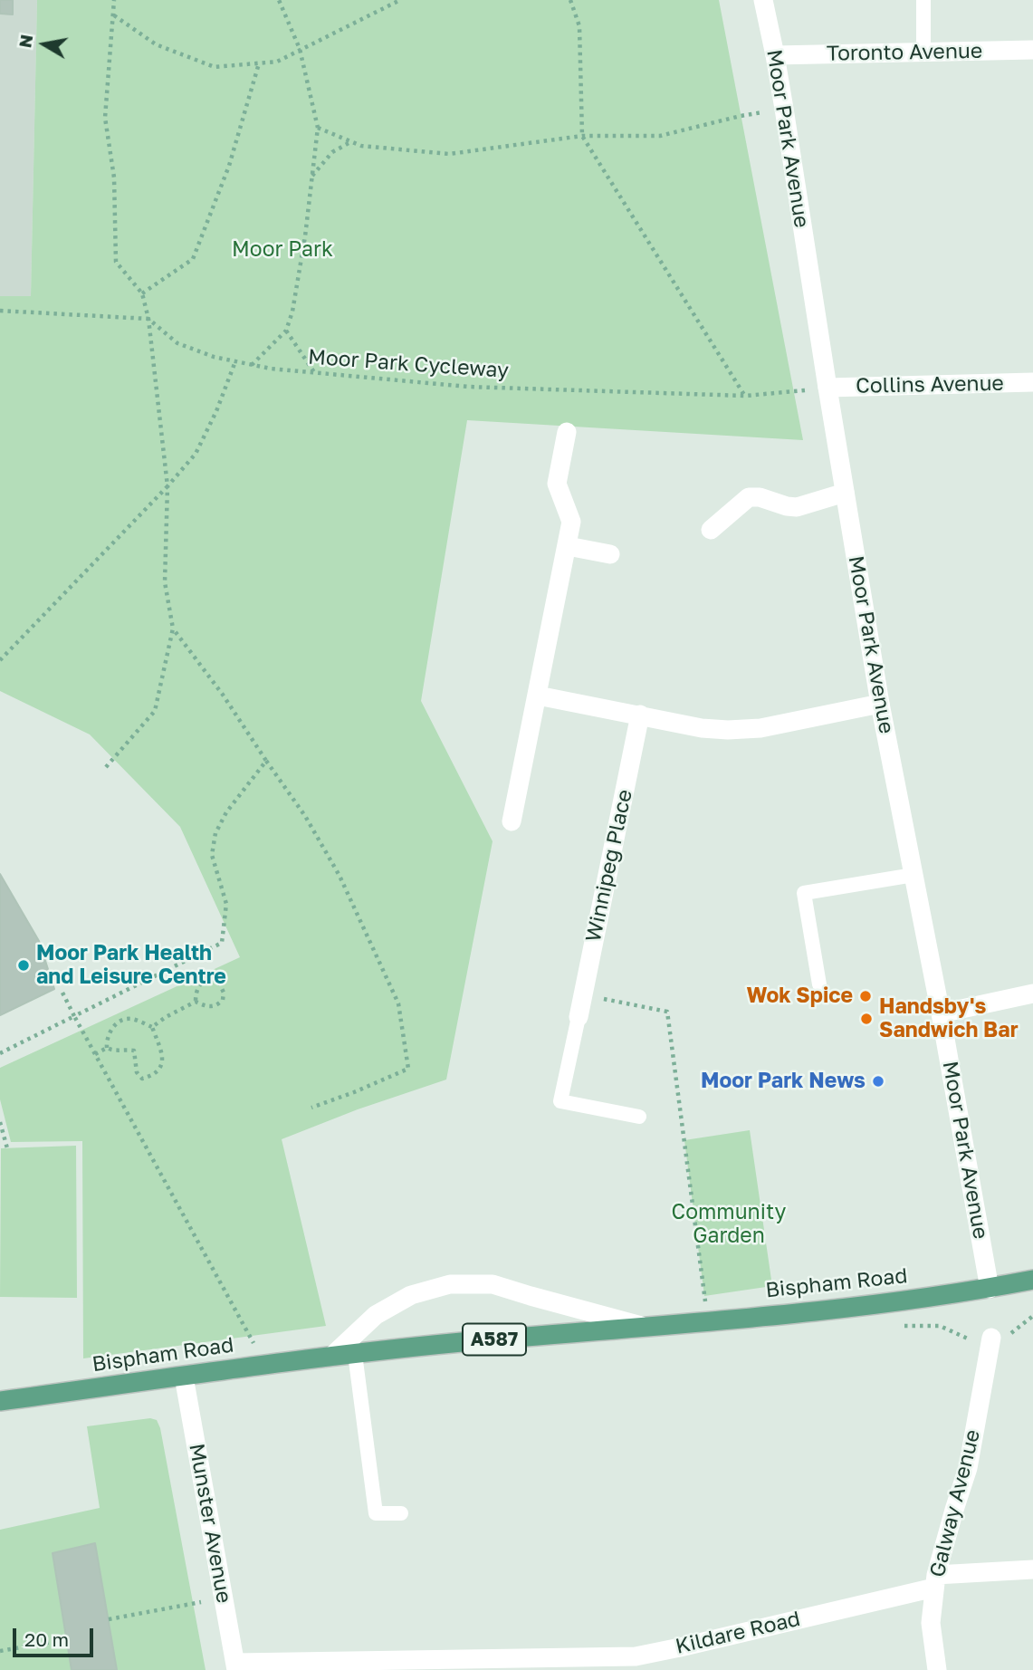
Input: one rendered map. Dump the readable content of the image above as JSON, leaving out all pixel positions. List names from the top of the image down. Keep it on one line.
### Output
{"streets":{"main road":["Bispham Road","A587"],"street":["Toronto Avenue","Moor Park Avenue","Collins Avenue","Winnipeg Place","Galway Avenue","Munster Avenue","Kildare Road"],"path":["Moor Park Cycleway"]},"crossings":[["Toronto Avenue","Moor Park Avenue"],["Moor Park Avenue","Moor Park Cycleway"],["Moor Park Avenue","Collins Avenue"],["Moor Park Avenue","Bispham Road"],["Moor Park Cycleway","Collins Avenue"],["Bispham Road","Munster Avenue"],["Galway Avenue","Kildare Road"],["Munster Avenue","Kildare Road"]],"parks":["Moor Park","Community Garden"],"places":["Moor Park Health and Leisure Centre","Wok Spice","Handsby's Sandwich Bar","Moor Park News"],"scale_bar":"20 m","north":"left"}
